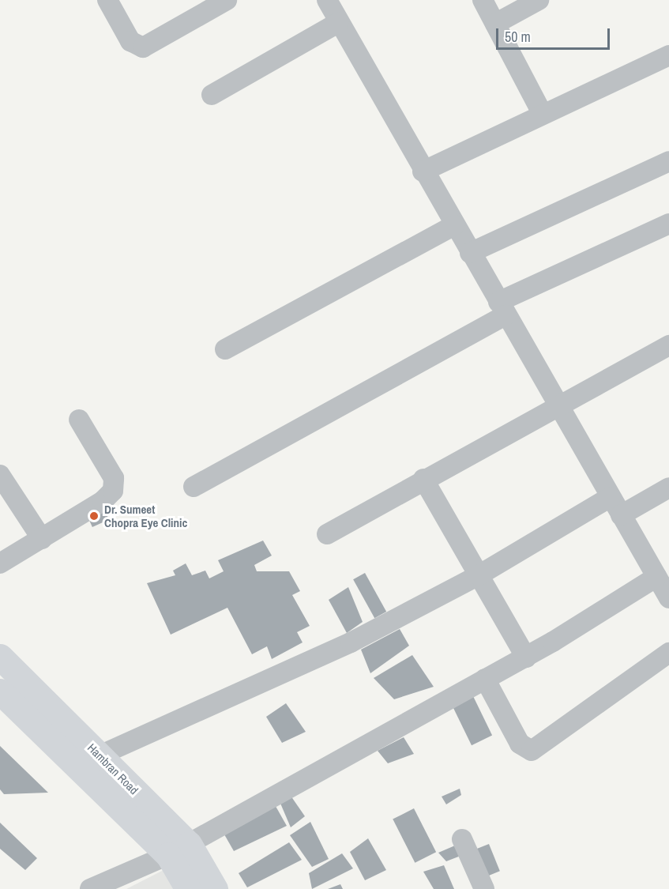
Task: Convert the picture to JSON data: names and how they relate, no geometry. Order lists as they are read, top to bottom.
{
  "streets": {
    "main road": ["Hambran Road"]
  },
  "places": ["Dr. Sumeet Chopra Eye Clinic"],
  "scale_bar": "50 m"
}
